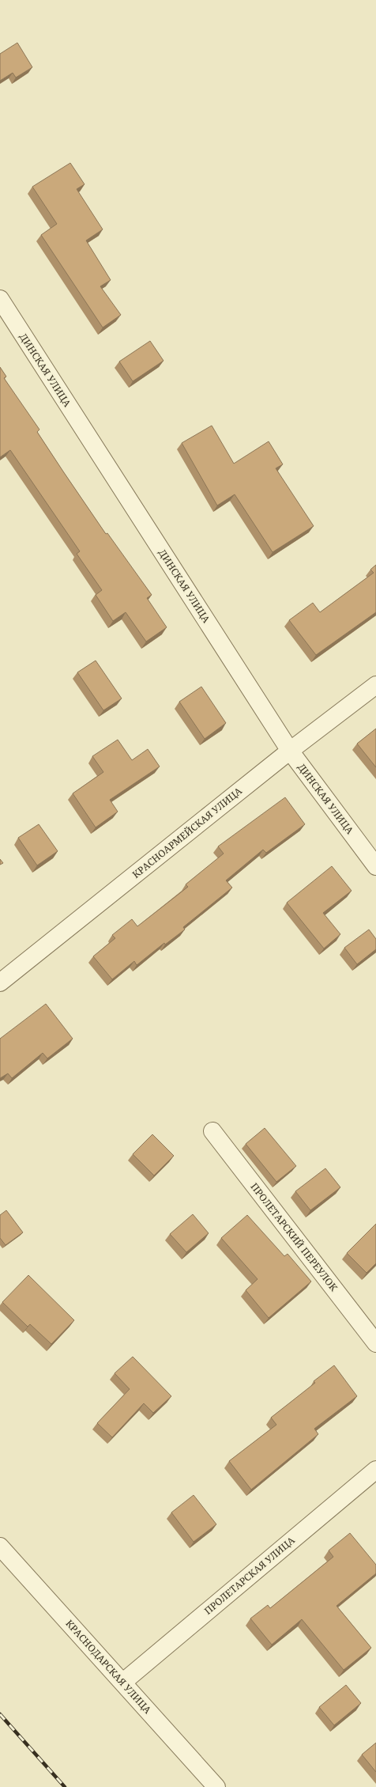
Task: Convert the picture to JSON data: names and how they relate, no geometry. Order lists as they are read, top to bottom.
{
  "streets": {
    "street": [
      "ДИНСКАЯ УЛИЦА",
      "КРАСНОАРМЕЙСКАЯ УЛИЦА",
      "ПРОЛЕТАРСКИЙ ПЕРЕУЛОК",
      "ПРОЛЕТАРСКАЯ УЛИЦА",
      "КРАСНОДАРСКАЯ УЛИЦА"
    ]
  },
  "crossings": [
    ["ДИНСКАЯ УЛИЦА", "КРАСНОАРМЕЙСКАЯ УЛИЦА"],
    ["ПРОЛЕТАРСКАЯ УЛИЦА", "КРАСНОДАРСКАЯ УЛИЦА"]
  ]
}
